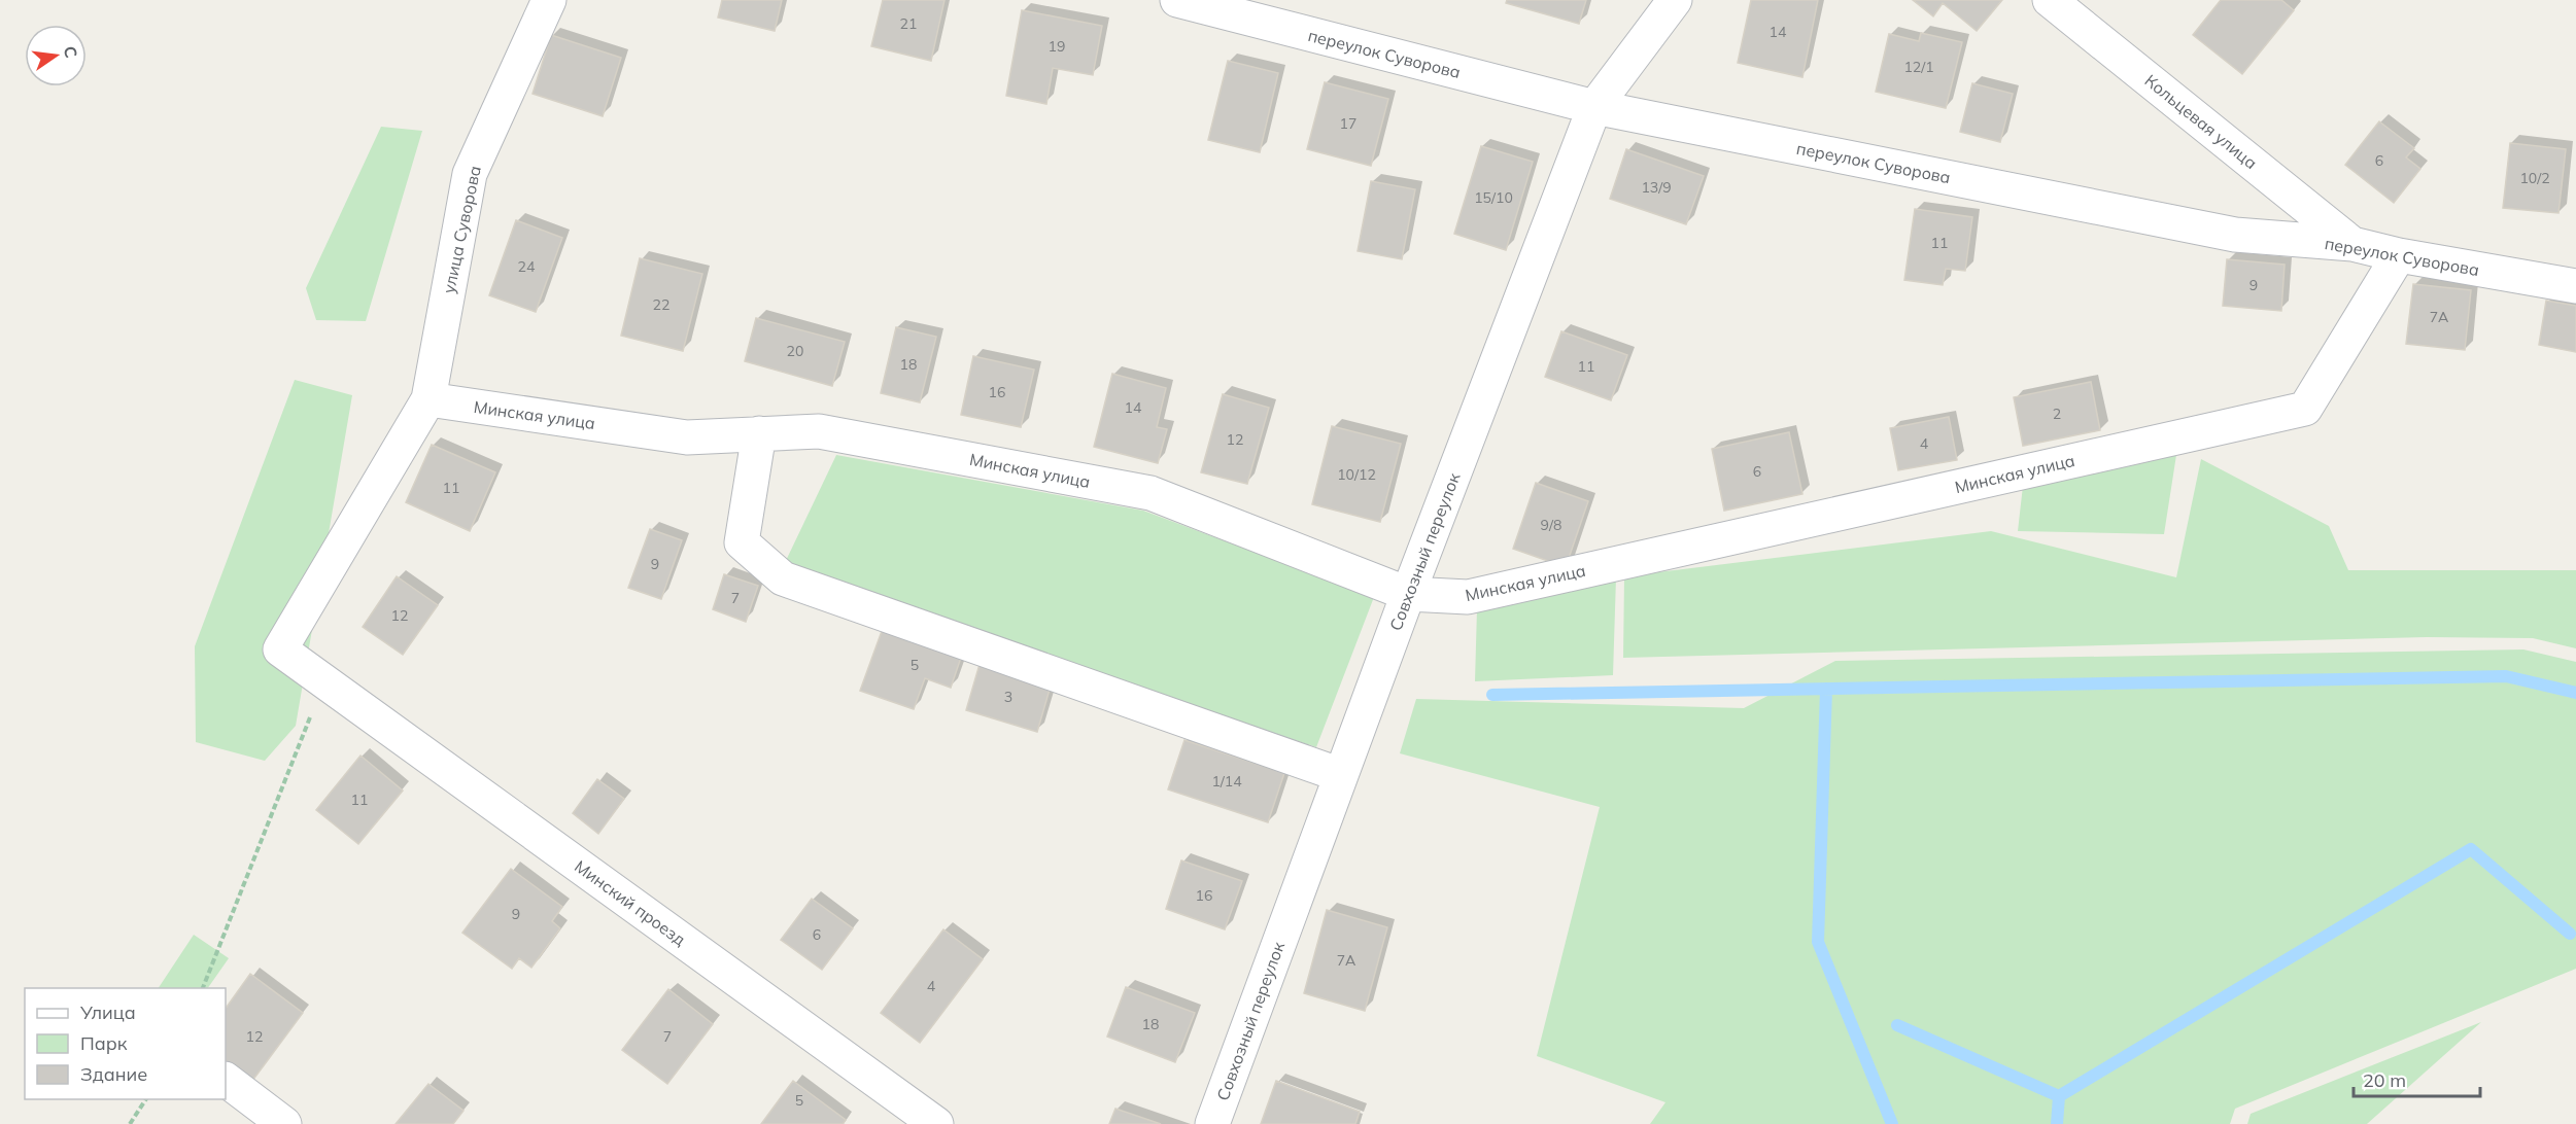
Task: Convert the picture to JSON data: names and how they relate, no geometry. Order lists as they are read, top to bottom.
{
  "streets": {
    "street": [
      "переулок Суворова",
      "Кольцевая улица",
      "улица Суворова",
      "Минская улица",
      "Совхозный переулок",
      "Минский проезд"
    ]
  },
  "crossings": [
    ["переулок Суворова", "Кольцевая улица"],
    ["переулок Суворова", "Минская улица"],
    ["переулок Суворова", "Совхозный переулок"],
    ["улица Суворова", "Минская улица"],
    ["улица Суворова", "Минский проезд"],
    ["Минская улица", "Совхозный переулок"],
    ["Минская улица", "Минский проезд"]
  ],
  "house_numbers": [
    "21",
    "14",
    "19",
    "12/1",
    "17",
    "6",
    "10/2",
    "13/9",
    "15/10",
    "11",
    "24",
    "9",
    "22",
    "7А",
    "20",
    "18",
    "11",
    "16",
    "14",
    "2",
    "12",
    "4",
    "6",
    "10/12",
    "11",
    "9/8",
    "9",
    "7",
    "12",
    "5",
    "3",
    "1/14",
    "11",
    "16",
    "9",
    "6",
    "7А",
    "4",
    "18",
    "12",
    "7",
    "5"
  ],
  "legend": ["Улица", "Парк", "Здание"],
  "scale_bar": "20 m",
  "north": "right"
}
